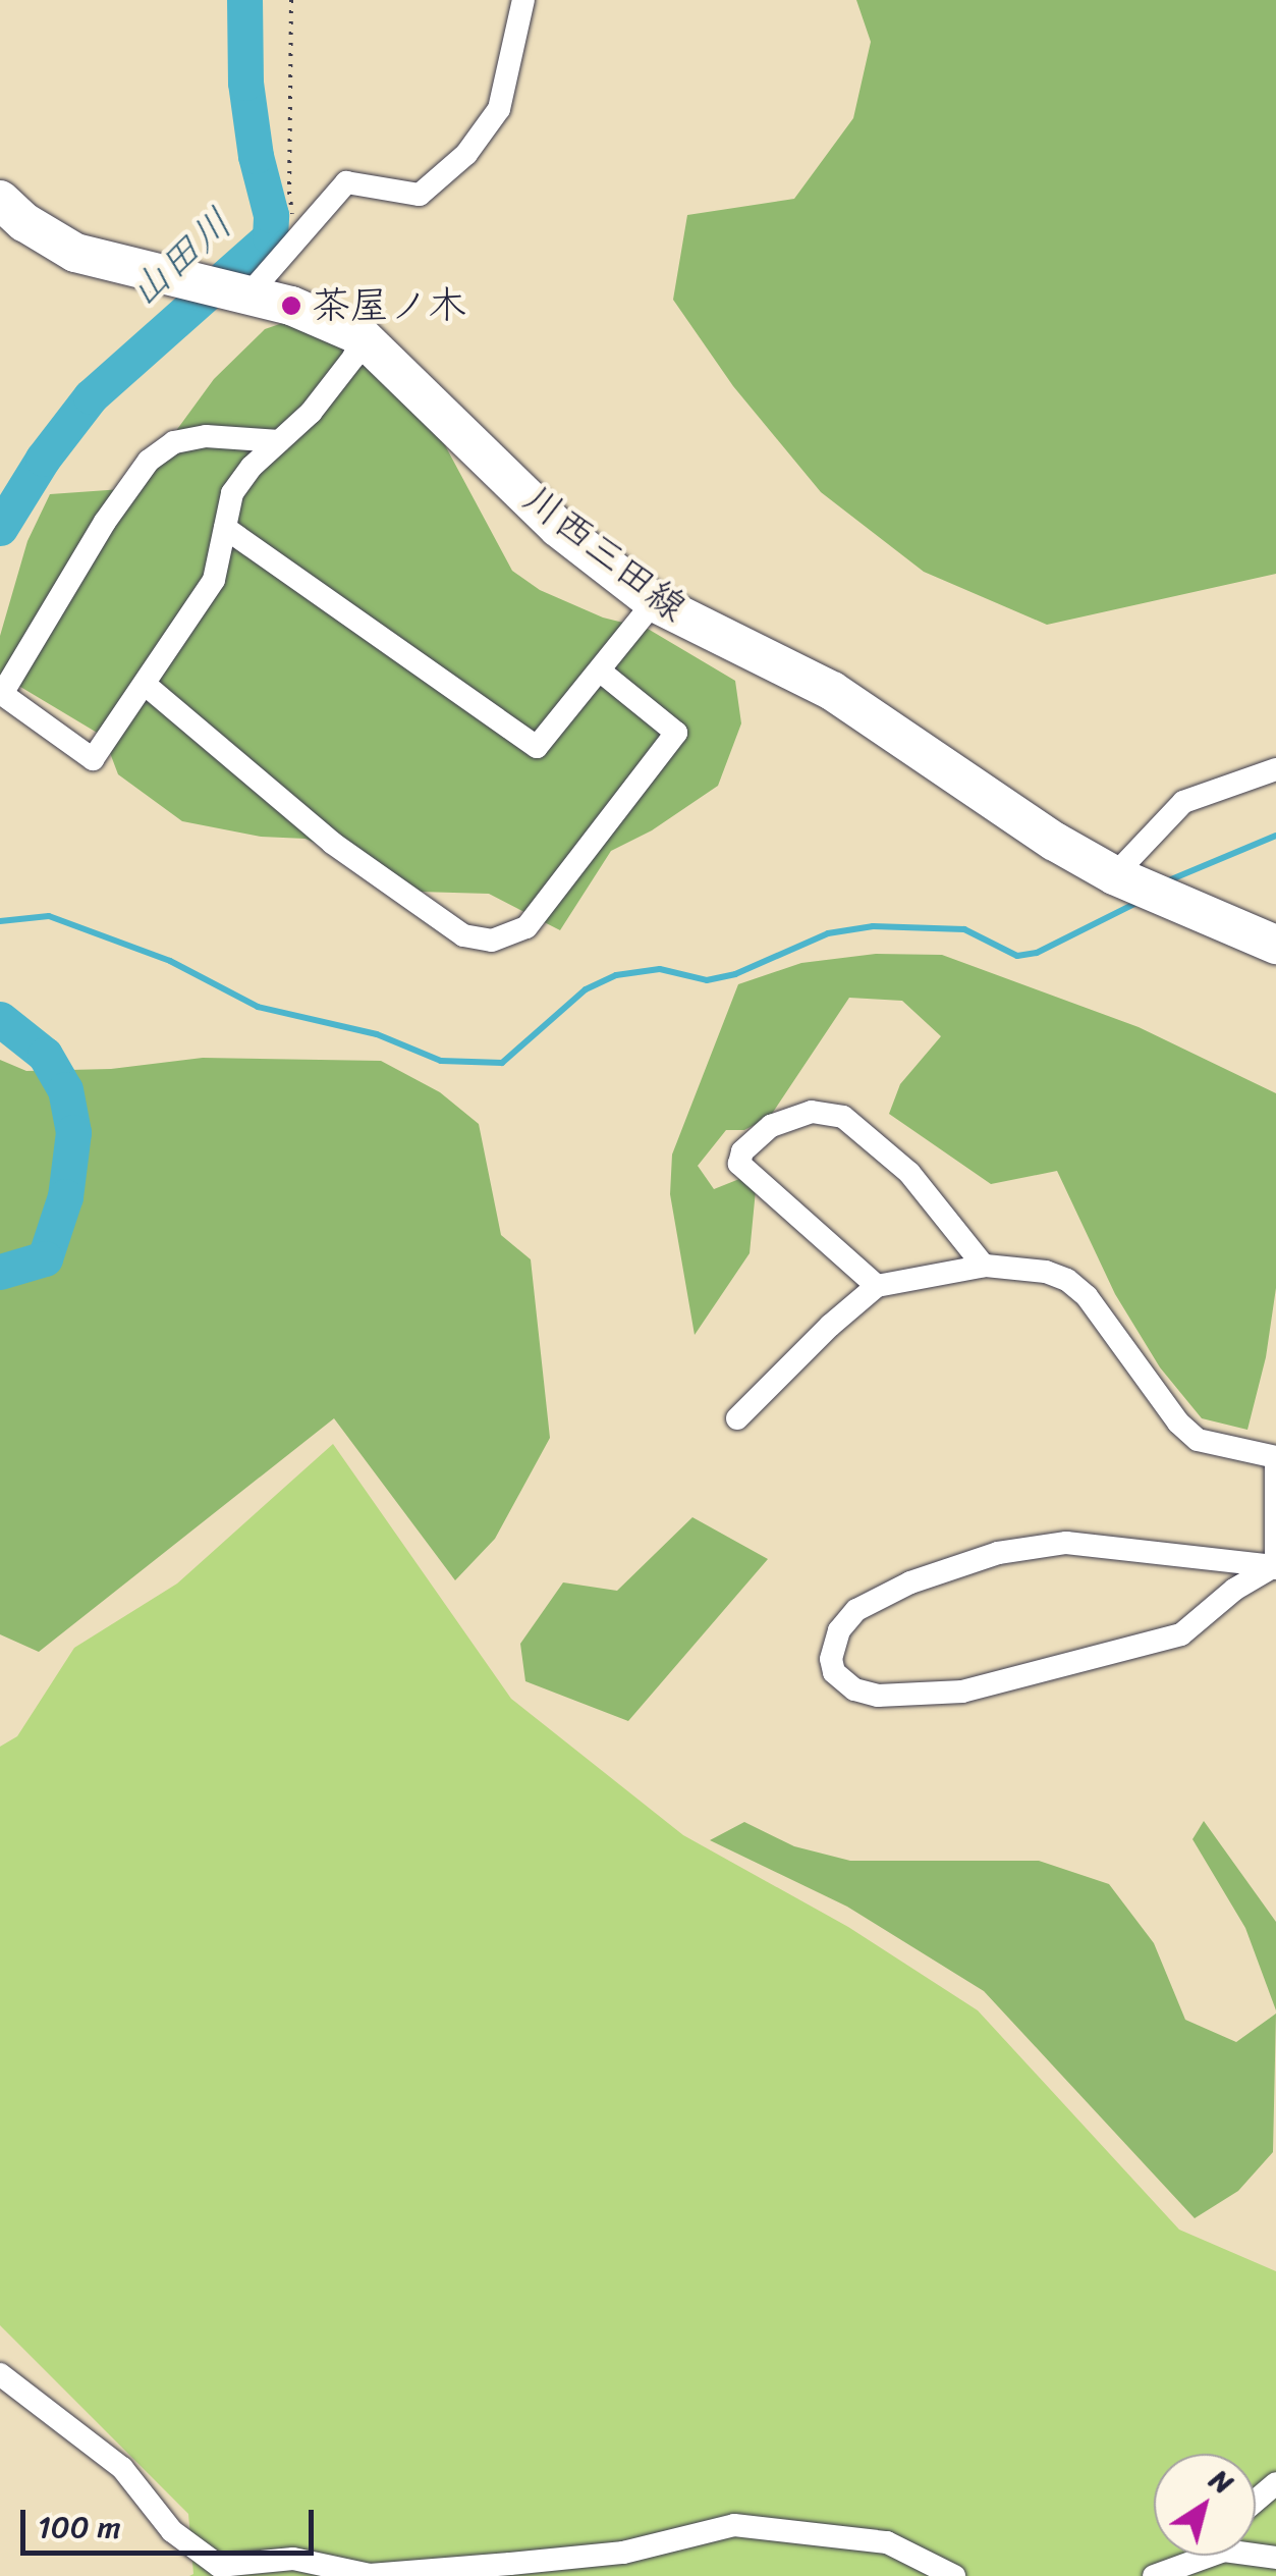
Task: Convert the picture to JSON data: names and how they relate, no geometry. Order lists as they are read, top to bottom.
{
  "streets": {
    "main road": ["川西三田線"]
  },
  "water": ["山田川"],
  "places": ["茶屋ノ木"],
  "scale_bar": "100 m",
  "north": "top right"
}
